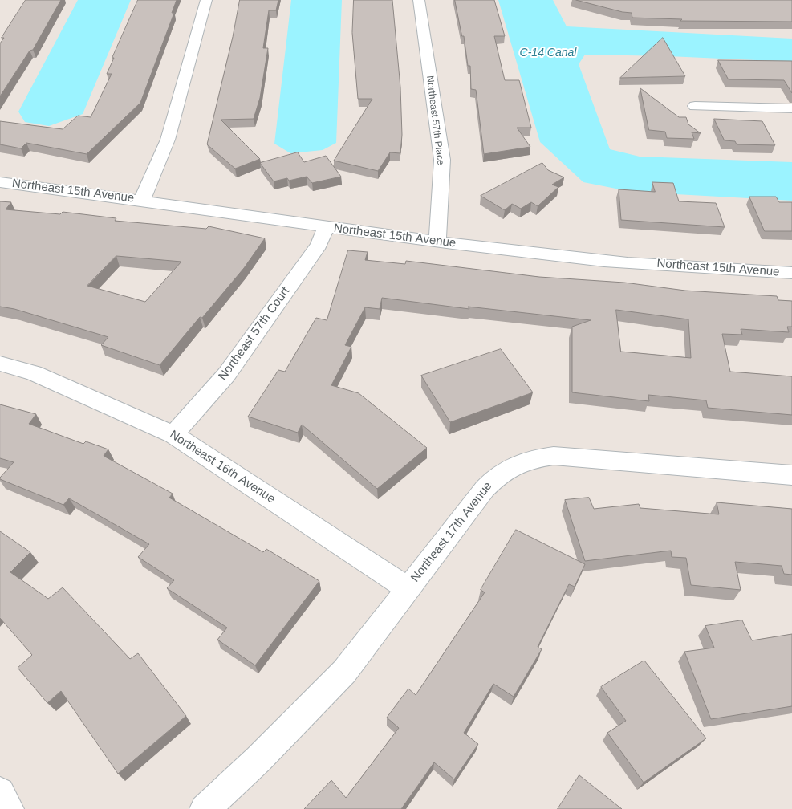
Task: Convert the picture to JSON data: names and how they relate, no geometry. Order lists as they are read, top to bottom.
{
  "streets": {
    "street": [
      "Northeast 57th Place",
      "Northeast 15th Avenue",
      "Northeast 57th Court",
      "Northeast 16th Avenue",
      "Northeast 17th Avenue"
    ]
  },
  "crossings": [
    ["Northeast 57th Place", "Northeast 15th Avenue"],
    ["Northeast 15th Avenue", "Northeast 57th Court"],
    ["Northeast 57th Court", "Northeast 16th Avenue"],
    ["Northeast 16th Avenue", "Northeast 17th Avenue"]
  ],
  "water": ["C-14 Canal"]
}
